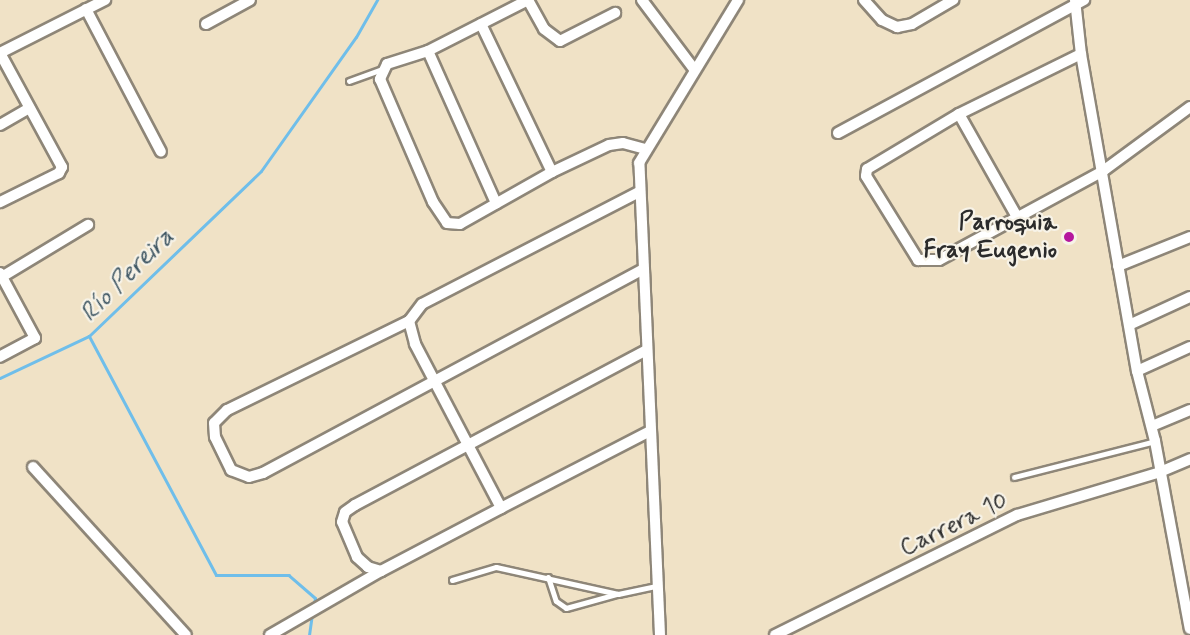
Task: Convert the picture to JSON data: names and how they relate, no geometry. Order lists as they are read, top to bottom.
{
  "streets": {
    "street": ["Carrera 10"]
  },
  "water": ["Río Pereira"],
  "places": ["Parroquia Fray Eugenio"]
}
